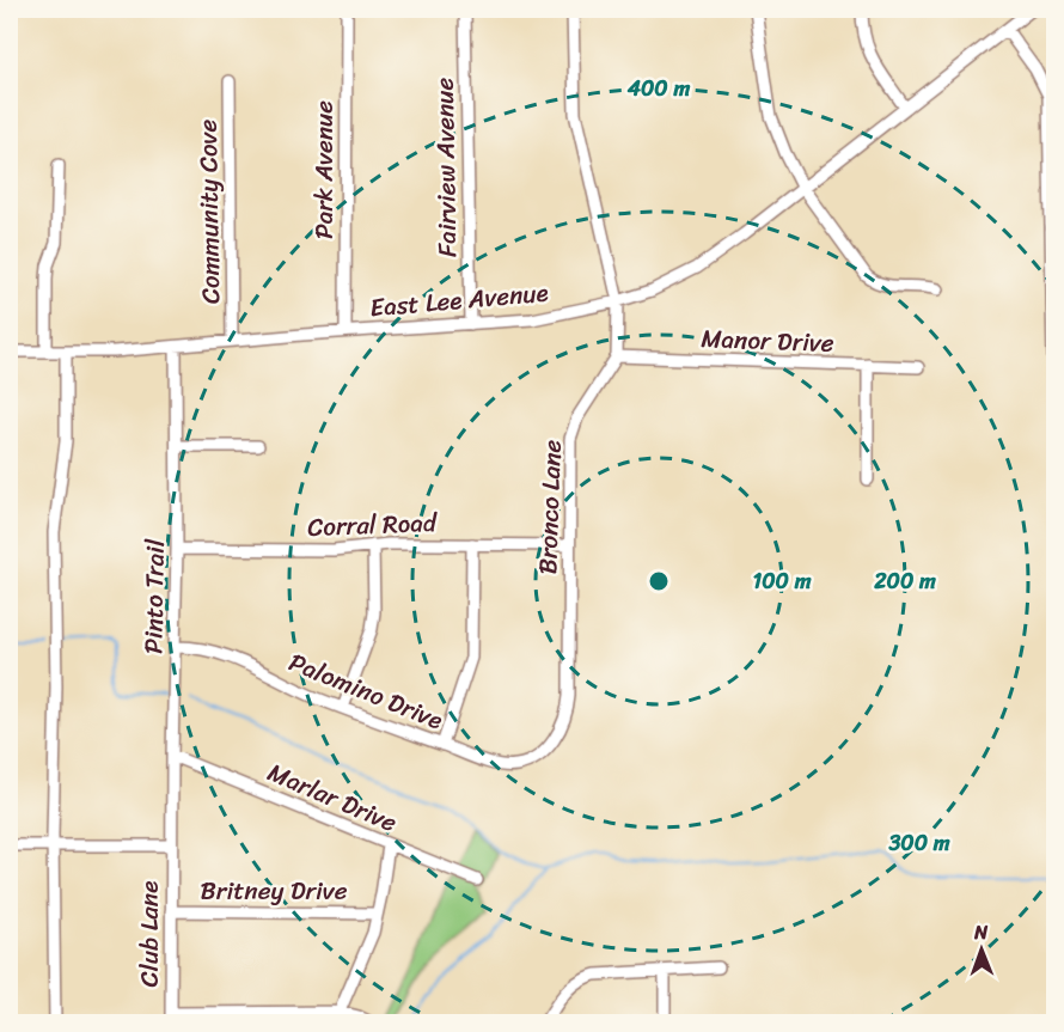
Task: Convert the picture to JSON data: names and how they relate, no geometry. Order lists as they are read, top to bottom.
{
  "streets": {
    "street": [
      "Fairview Avenue",
      "Park Avenue",
      "Community Cove",
      "East Lee Avenue",
      "Manor Drive",
      "Bronco Lane",
      "Corral Road",
      "Pinto Trail",
      "Palomino Drive",
      "Marlar Drive",
      "Britney Drive",
      "Club Lane"
    ]
  },
  "crossings": [
    ["Fairview Avenue", "East Lee Avenue"],
    ["Park Avenue", "East Lee Avenue"],
    ["Community Cove", "East Lee Avenue"],
    ["East Lee Avenue", "Pinto Trail"],
    ["Manor Drive", "Bronco Lane"],
    ["Bronco Lane", "Corral Road"],
    ["Bronco Lane", "Palomino Drive"],
    ["Corral Road", "Pinto Trail"],
    ["Pinto Trail", "Palomino Drive"],
    ["Pinto Trail", "Marlar Drive"],
    ["Pinto Trail", "Club Lane"],
    ["Britney Drive", "Club Lane"]
  ],
  "north": "top",
  "rings": [
    "400 m",
    "100 m",
    "200 m",
    "300 m"
  ]
}
